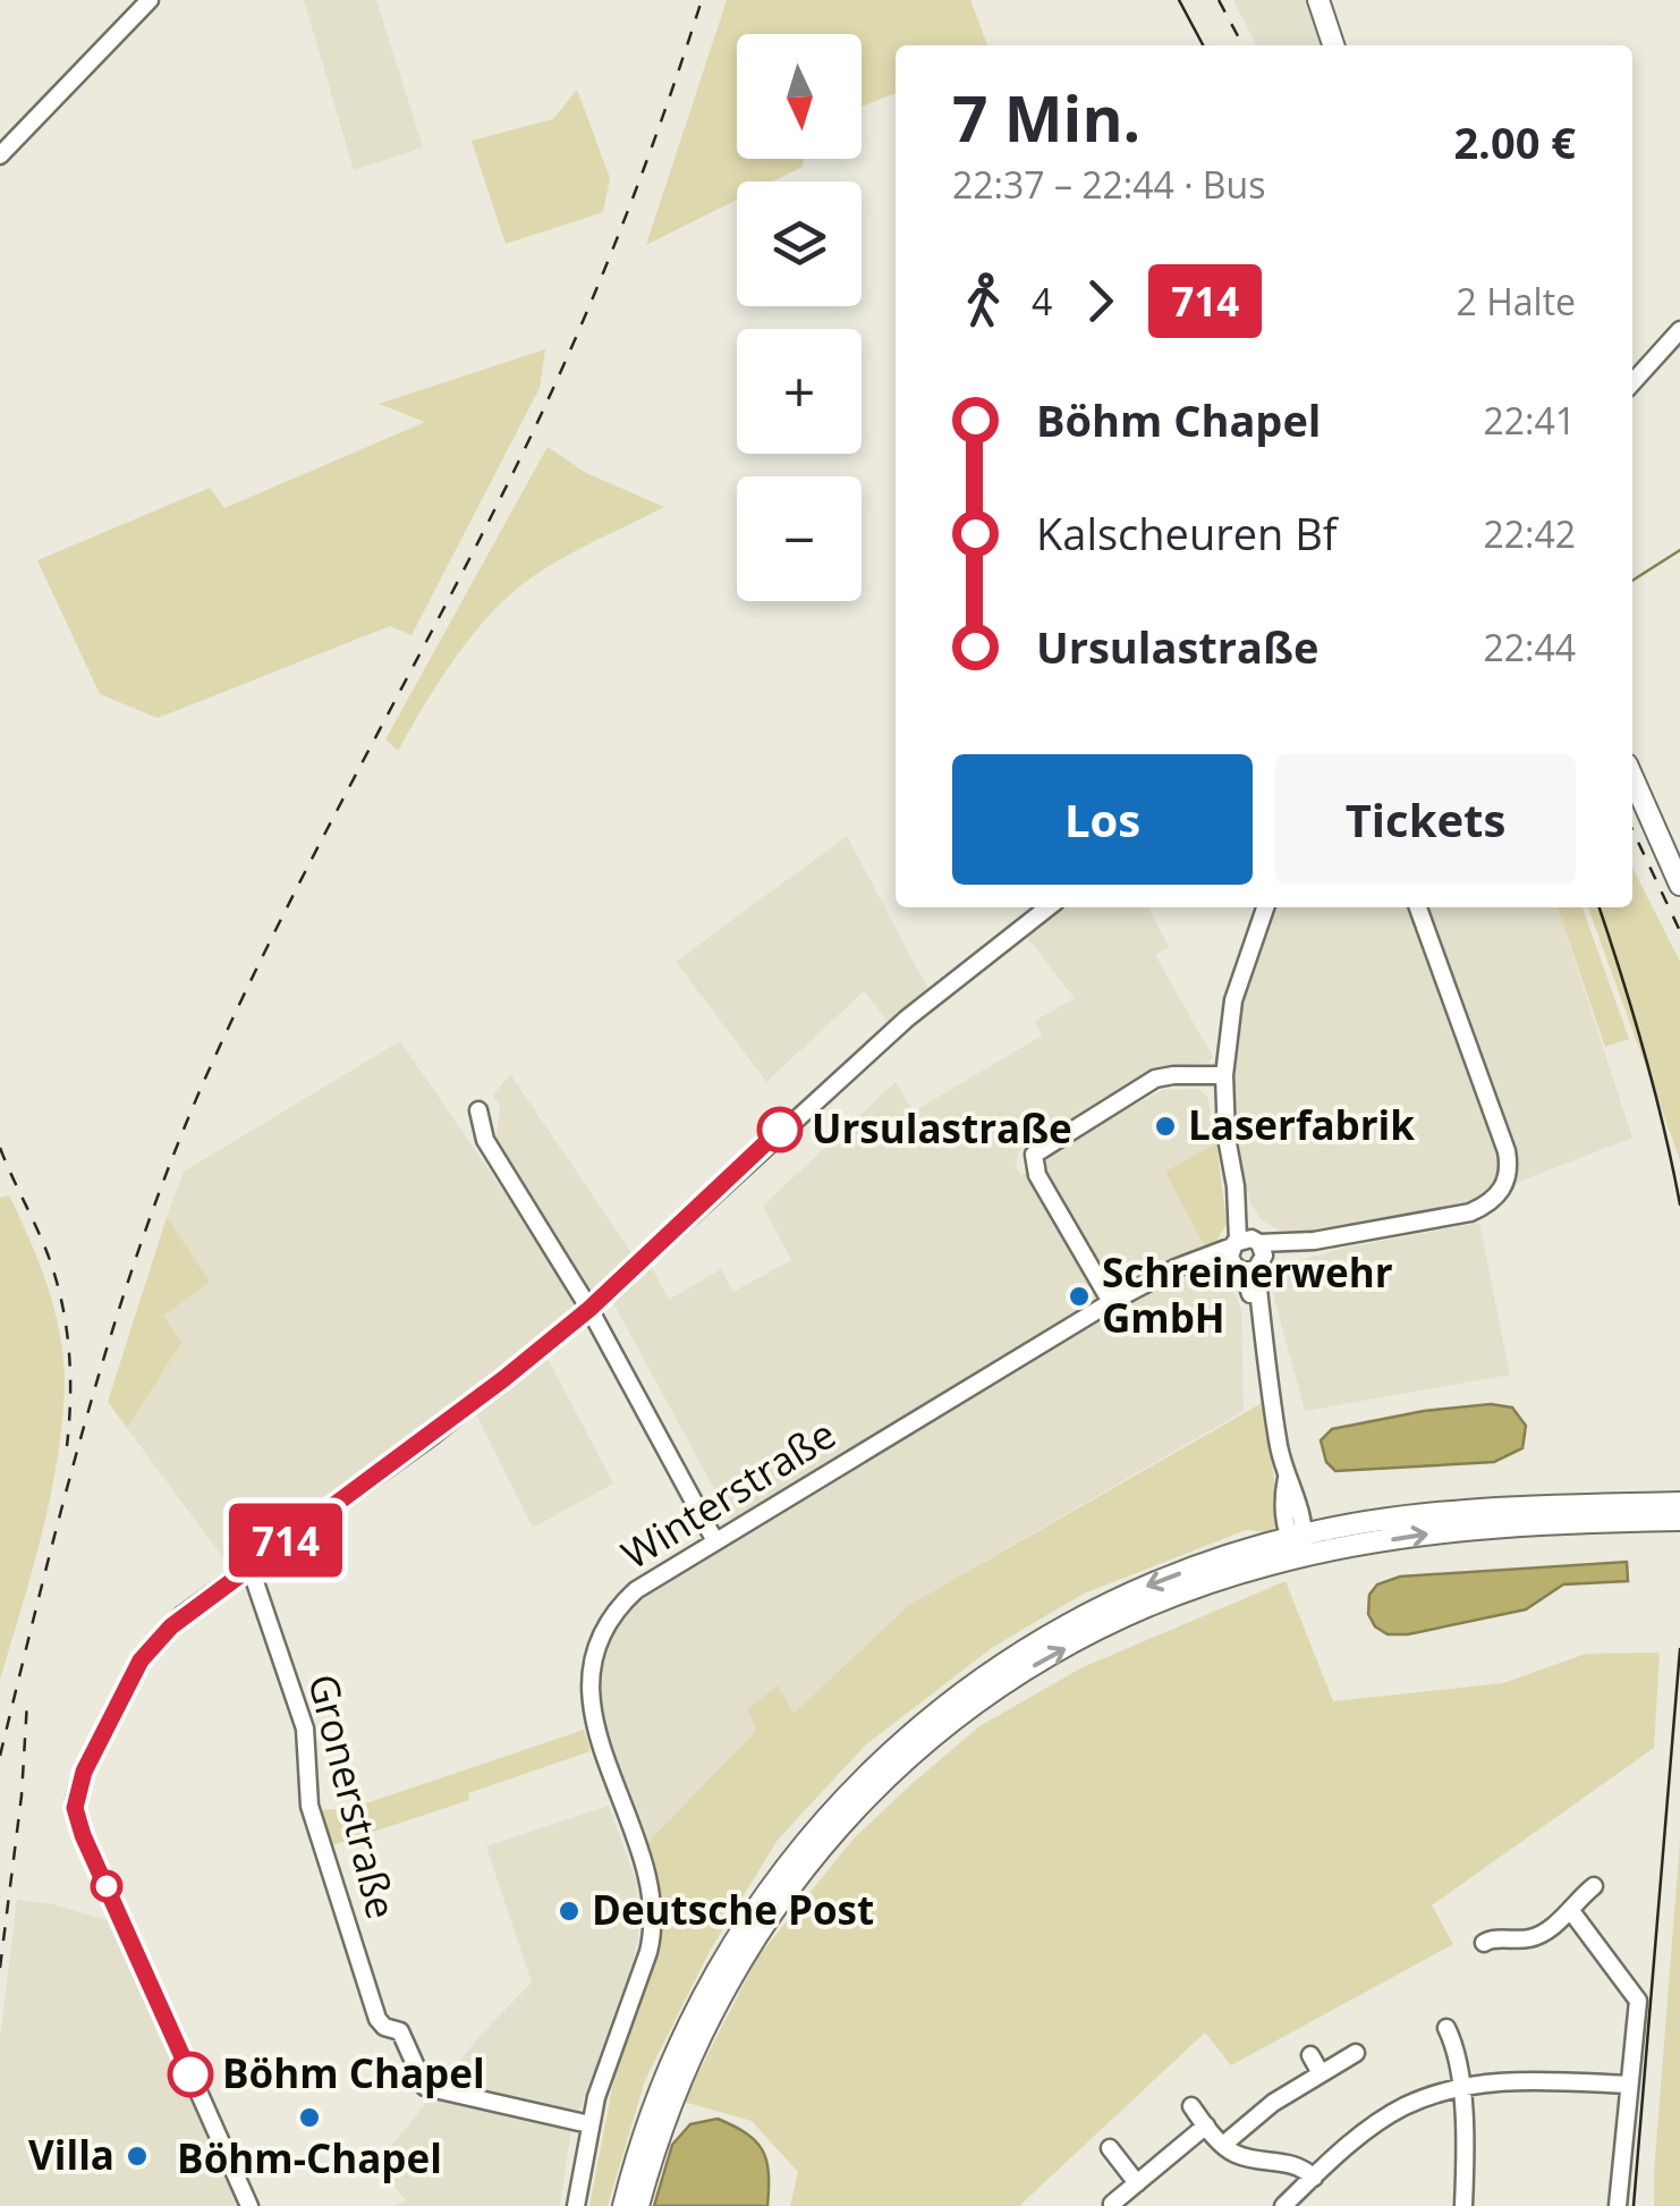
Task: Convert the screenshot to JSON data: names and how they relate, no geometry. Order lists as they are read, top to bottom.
{
  "streets": {
    "street": ["Winterstraße", "Gronerstraße"]
  },
  "crossings": [
    ["Winterstraße", "Gronerstraße"]
  ],
  "places": [
    "Laserfabrik",
    "Ursulastraße",
    "Schreinerwehr GmbH",
    "Deutsche Post",
    "Böhm Chapel",
    "Böhm-Chapel",
    "Villa"
  ],
  "lines": ["bus line 714"],
  "north": "bottom",
  "page": {
    "on_map": "714",
    "map_buttons": ["+", "−"],
    "heading": ["7 Min.", "22:37 – 22:44 · Bus", "2.00 €"],
    "legs": ["4", "714", "2 Halte"],
    "list": [
      {
        "name": "Böhm Chapel",
        "value": "22:41"
      },
      {
        "name": "Kalscheuren Bf",
        "value": "22:42"
      },
      {
        "name": "Ursulastraße",
        "value": "22:44"
      }
    ],
    "buttons": ["Los", "Tickets"]
  }
}
